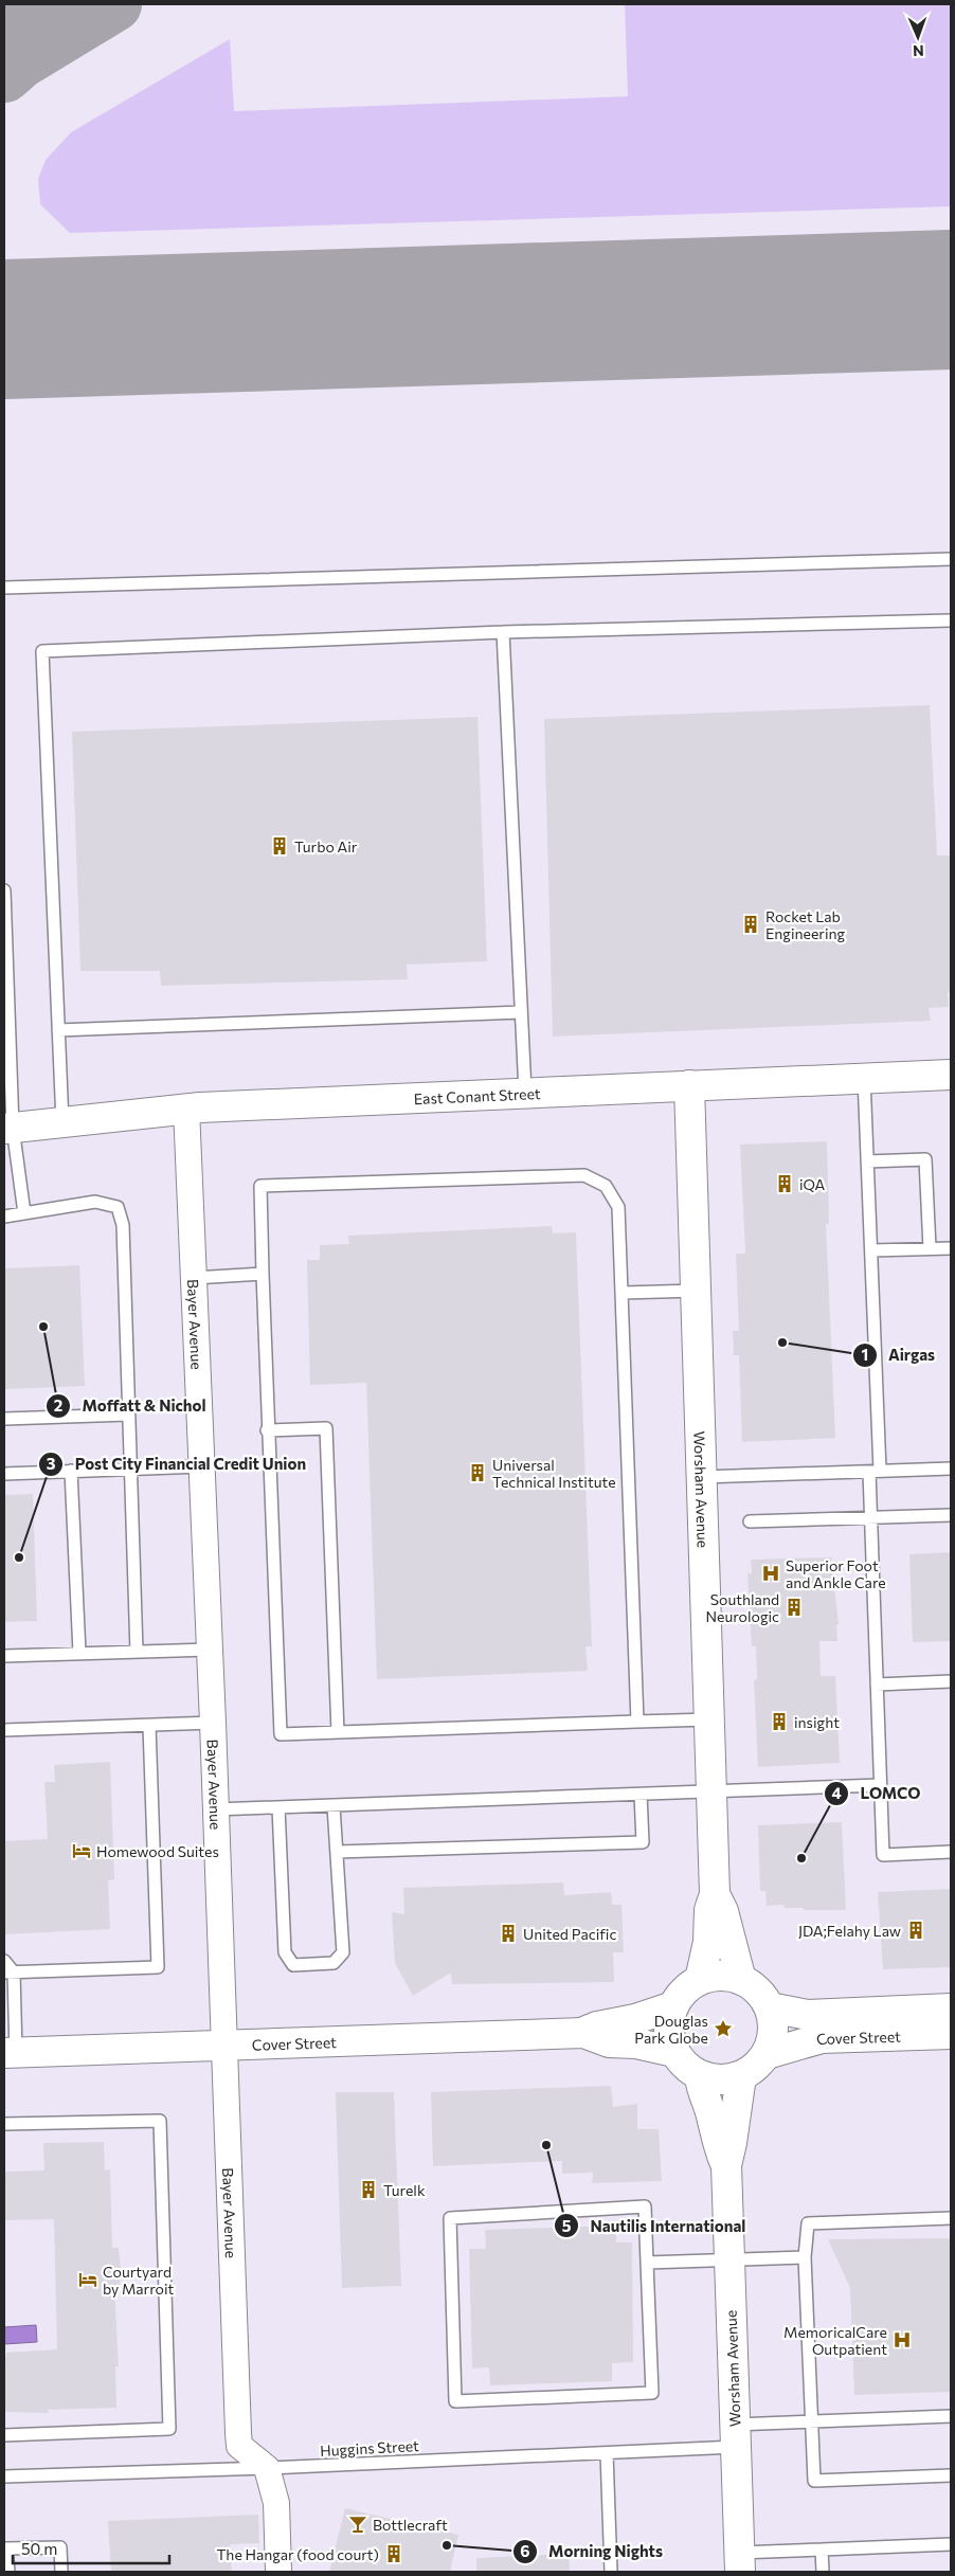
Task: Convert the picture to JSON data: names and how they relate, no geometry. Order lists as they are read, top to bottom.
{
  "streets": {
    "street": [
      "East Conant Street",
      "Bayer Avenue",
      "Worsham Avenue",
      "Cover Street"
    ],
    "lane": ["Huggins Street"]
  },
  "crossings": [
    ["East Conant Street", "Bayer Avenue"],
    ["East Conant Street", "Worsham Avenue"],
    ["Bayer Avenue", "Cover Street"],
    ["Bayer Avenue", "Huggins Street"],
    ["Worsham Avenue", "Cover Street"],
    ["Worsham Avenue", "Huggins Street"]
  ],
  "places": {
    "building": [
      "Turbo Air",
      "Rocket Lab Engineering",
      "iQA",
      "Universal Technical Institute",
      "Southland Neurologic",
      "insight",
      "JDA;Felahy Law",
      "United Pacific",
      "Turelk",
      "The Hangar (food court)"
    ],
    "other": [
      "Moffatt & Nichol",
      "Airgas",
      "Post City Financial Credit Union",
      "LOMCO",
      "Nautilis International",
      "Morning Nights"
    ],
    "hospital": ["Superior Foot and Ankle Care", "MemoricalCare Outpatient"],
    "hotel": ["Homewood Suites", "Courtyard by Marroit"],
    "place": ["Douglas Park Globe"],
    "bar": ["Bottlecraft"]
  },
  "scale_bar": "50 m",
  "north": "bottom"
}
